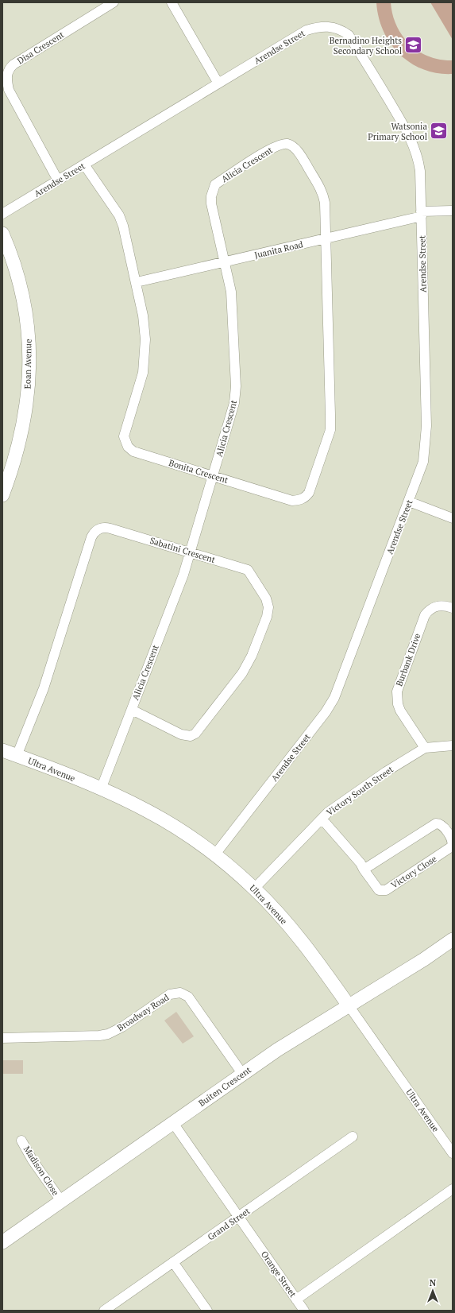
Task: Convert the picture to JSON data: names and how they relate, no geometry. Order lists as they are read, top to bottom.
{
  "streets": {
    "street": [
      "Arendse Street",
      "Disa Crescent",
      "Alicia Crescent",
      "Juanita Road",
      "Eoan Avenue",
      "Bonita Crescent",
      "Sabatini Crescent",
      "Burbank Drive",
      "Ultra Avenue",
      "Victory South Street",
      "Victory Close",
      "Broadway Road",
      "Buiten Crescent",
      "Madison Close",
      "Grand Street",
      "Orange Street"
    ]
  },
  "crossings": [
    ["Arendse Street", "Disa Crescent"],
    ["Arendse Street", "Juanita Road"],
    ["Arendse Street", "Bonita Crescent"],
    ["Arendse Street", "Ultra Avenue"],
    ["Alicia Crescent", "Juanita Road"],
    ["Alicia Crescent", "Bonita Crescent"],
    ["Alicia Crescent", "Sabatini Crescent"],
    ["Alicia Crescent", "Ultra Avenue"],
    ["Juanita Road", "Bonita Crescent"],
    ["Sabatini Crescent", "Ultra Avenue"],
    ["Burbank Drive", "Victory South Street"],
    ["Ultra Avenue", "Victory South Street"],
    ["Ultra Avenue", "Buiten Crescent"],
    ["Victory South Street", "Victory Close"],
    ["Broadway Road", "Buiten Crescent"],
    ["Buiten Crescent", "Madison Close"],
    ["Buiten Crescent", "Orange Street"],
    ["Grand Street", "Orange Street"]
  ],
  "places": {
    "school or university": ["Bernadino Heights Secondary School", "Watsonia Primary School"]
  },
  "north": "top"
}
